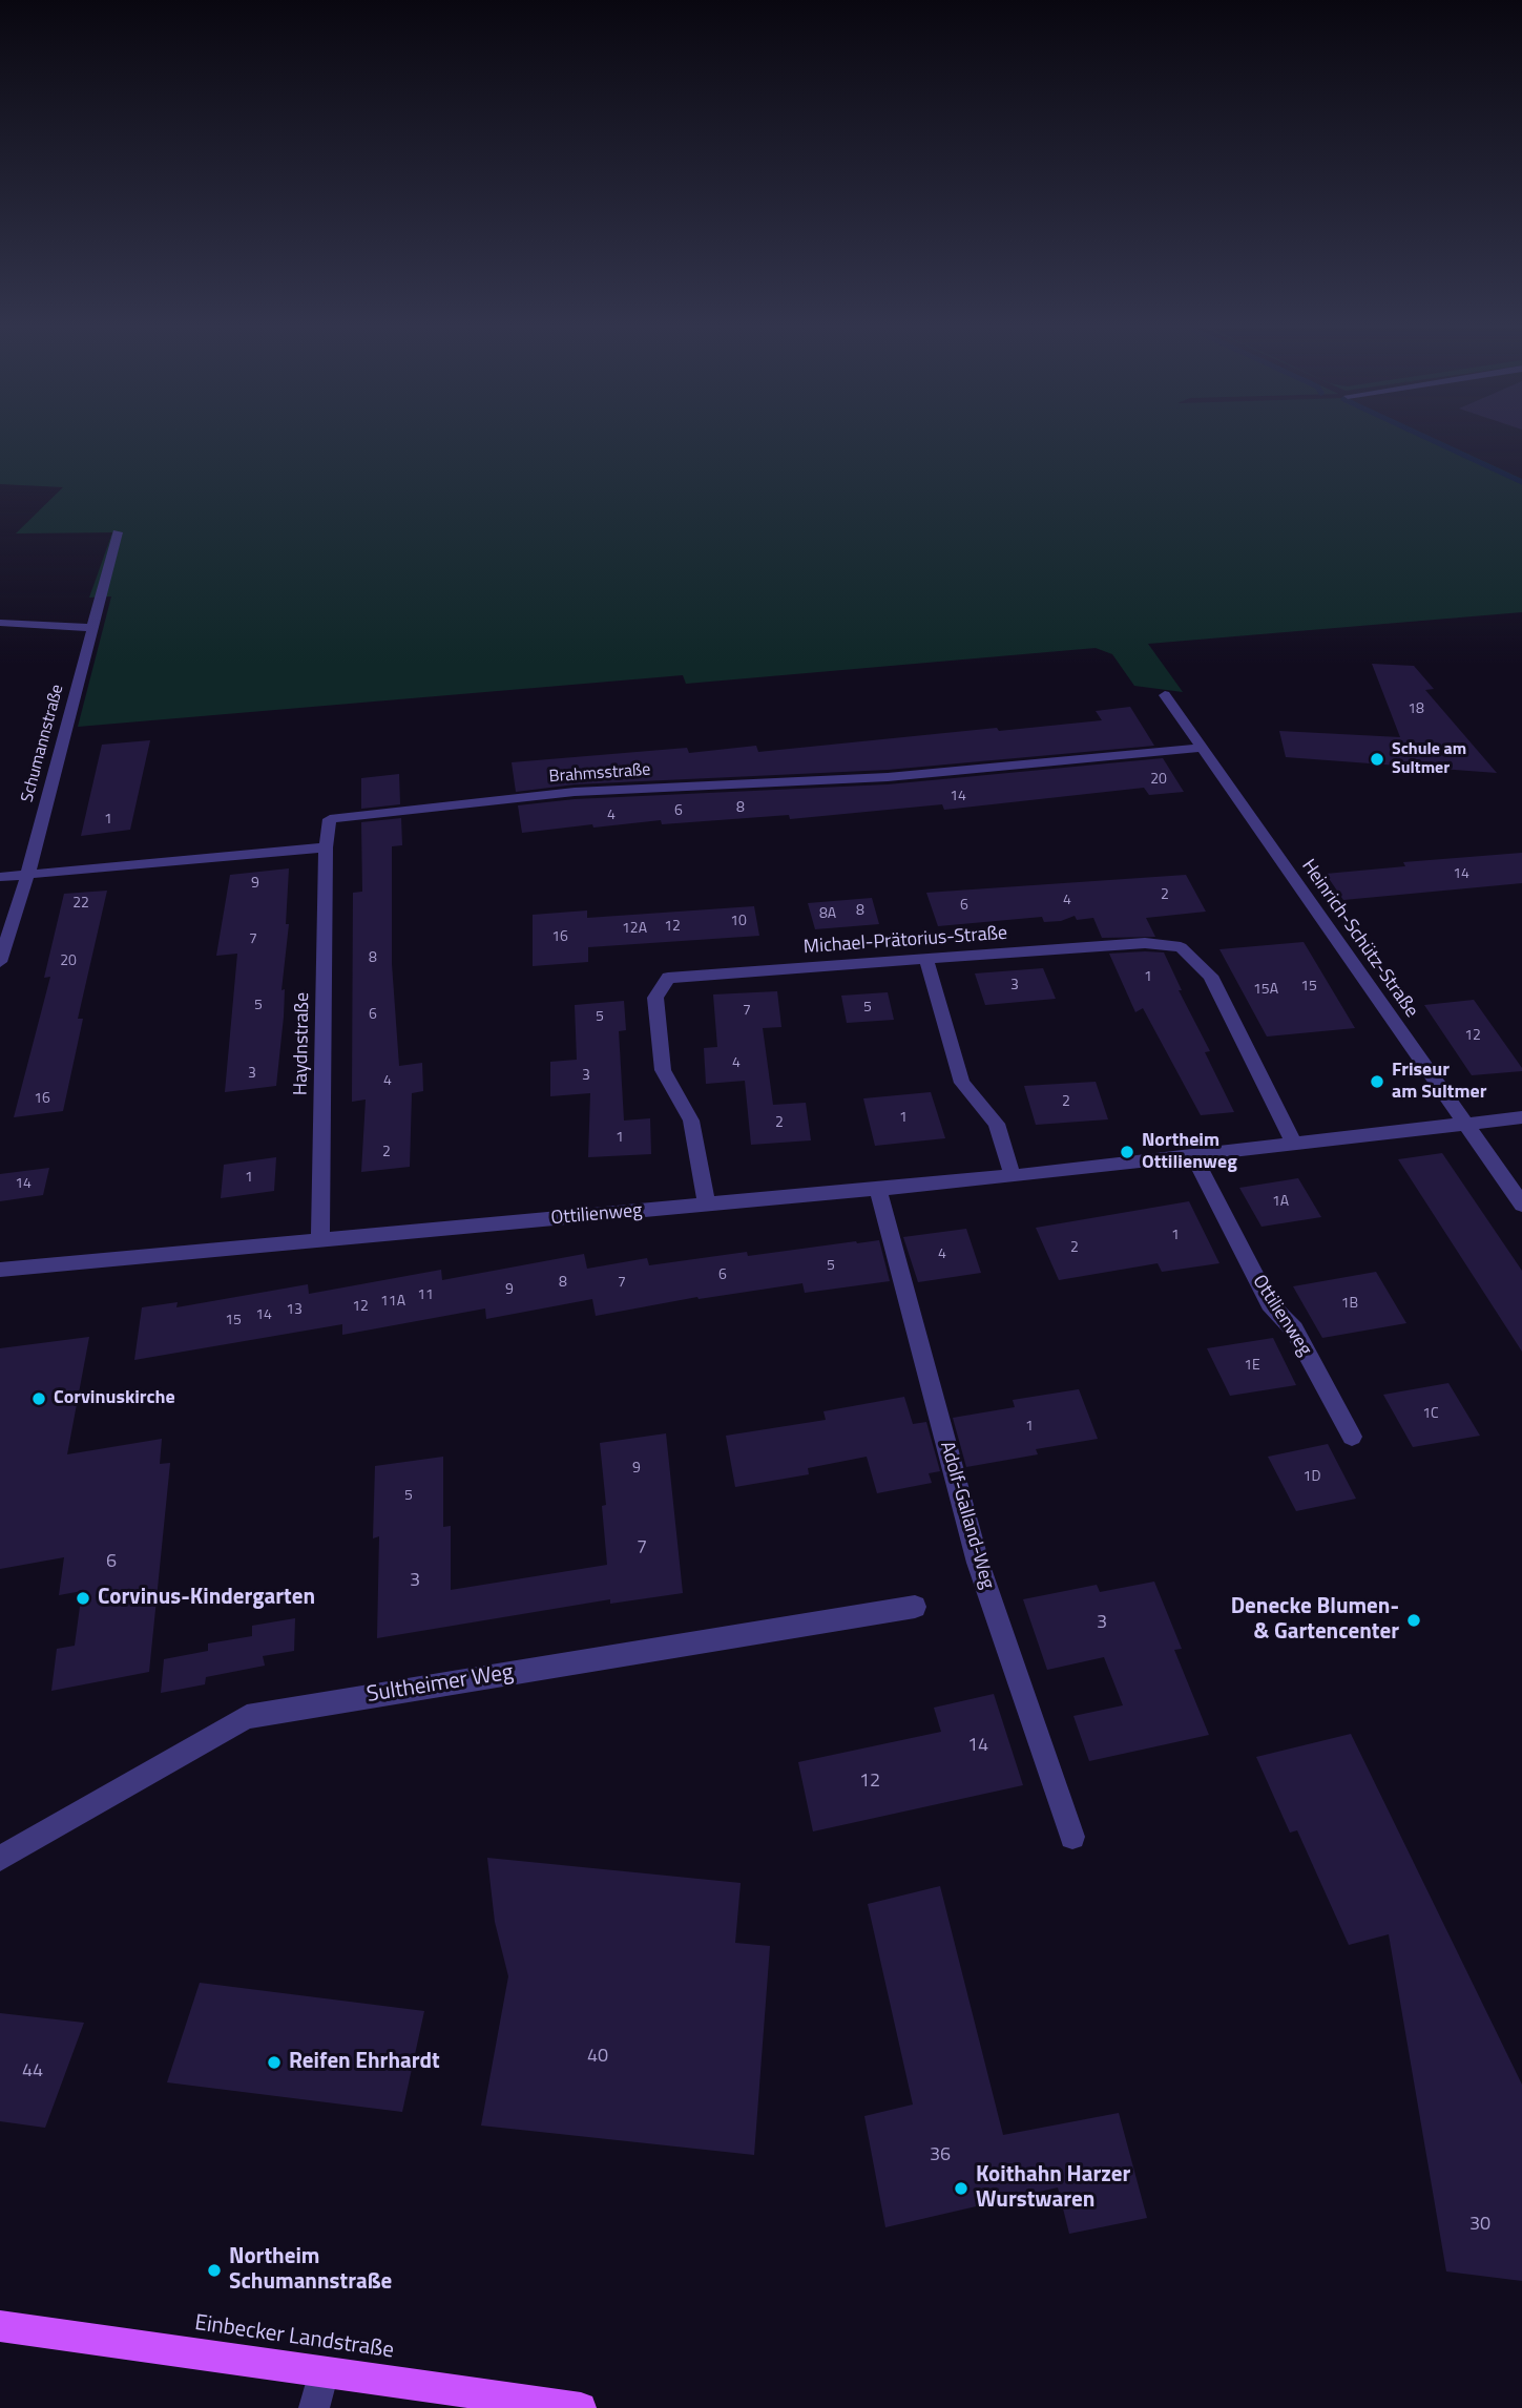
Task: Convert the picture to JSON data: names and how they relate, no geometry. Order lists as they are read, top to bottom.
{
  "streets": {
    "main road": ["Einbecker Landstraße"],
    "street": [
      "Schumannstraße",
      "Brahmsstraße",
      "Heinrich-Schütz-Straße",
      "Michael-Prätorius-Straße",
      "Haydnstraße",
      "Ottilienweg",
      "Adolf-Galland-Weg",
      "Sultheimer Weg"
    ]
  },
  "crossings": [
    ["Brahmsstraße", "Heinrich-Schütz-Straße"],
    ["Brahmsstraße", "Haydnstraße"],
    ["Heinrich-Schütz-Straße", "Ottilienweg"],
    ["Michael-Prätorius-Straße", "Ottilienweg"],
    ["Haydnstraße", "Ottilienweg"],
    ["Ottilienweg", "Adolf-Galland-Weg"]
  ],
  "places": [
    "Schule am Sultmer",
    "Friseur am Sultmer",
    "Northeim Ottilienweg",
    "Corvinuskirche",
    "Corvinus-Kindergarten",
    "Denecke Blumen- & Gartencenter",
    "Reifen Ehrhardt",
    "Koithahn Harzer Wurstwaren",
    "Northeim Schumannstraße"
  ],
  "house_numbers": [
    "18",
    "20",
    "14",
    "8",
    "6",
    "4",
    "1",
    "14",
    "9",
    "2",
    "4",
    "22",
    "6",
    "8",
    "8A",
    "10",
    "12",
    "12A",
    "16",
    "7",
    "8",
    "20",
    "1",
    "3",
    "15",
    "15A",
    "5",
    "5",
    "7",
    "6",
    "5",
    "12",
    "4",
    "3",
    "3",
    "4",
    "16",
    "2",
    "1",
    "2",
    "1",
    "2",
    "1",
    "14",
    "1A",
    "1",
    "2",
    "4",
    "5",
    "6",
    "8",
    "7",
    "9",
    "11",
    "11A",
    "1B",
    "12",
    "13",
    "14",
    "15",
    "1E",
    "1C",
    "1",
    "9",
    "1D",
    "5",
    "7",
    "6",
    "3",
    "3",
    "14",
    "12",
    "40",
    "44",
    "36",
    "30"
  ]
}
